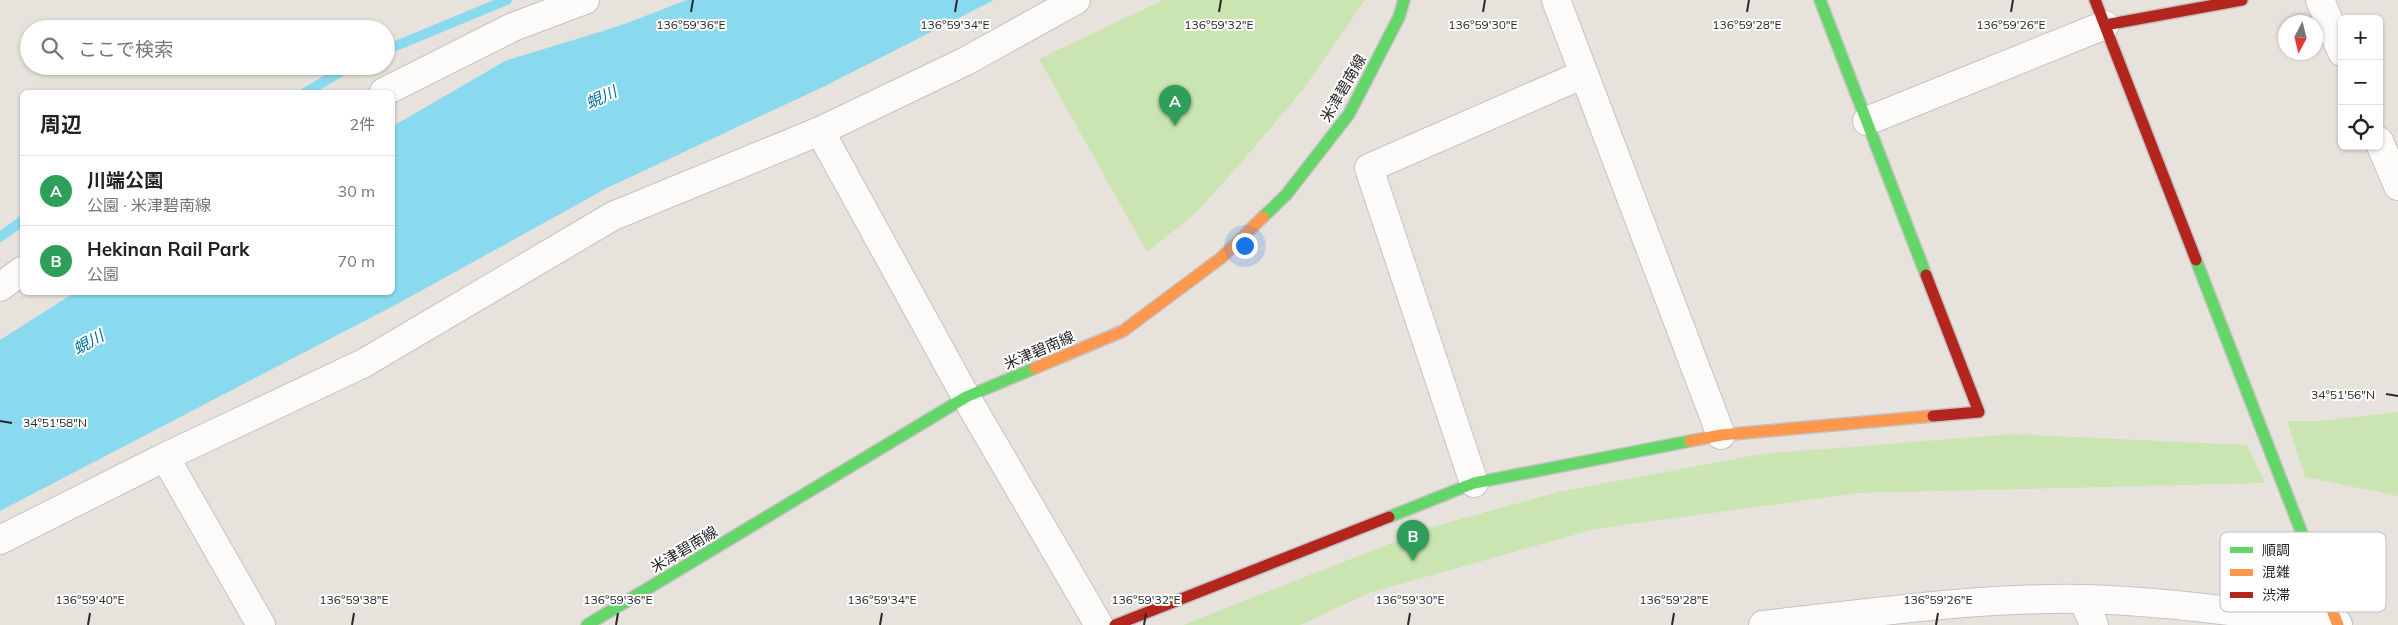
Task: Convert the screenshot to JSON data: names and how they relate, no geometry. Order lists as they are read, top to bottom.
{
  "streets": {
    "street": ["米津碧南線"]
  },
  "water": ["蜆川"],
  "legend": ["順調", "混雑", "渋滞"],
  "north": "bottom",
  "page": {
    "map_buttons": ["+", "−"],
    "search": "ここで検索",
    "pins": ["A", "B"],
    "heading": ["周辺", "2件"],
    "list": [
      {
        "mark": "A",
        "name": "川端公園",
        "note": "公園 · 米津碧南線",
        "value": "30 m"
      },
      {
        "mark": "B",
        "name": "Hekinan Rail Park",
        "note": "公園",
        "value": "70 m"
      }
    ]
  },
  "coordinates": [
    "136°59'36\"E",
    "136°59'34\"E",
    "136°59'32\"E",
    "136°59'30\"E",
    "136°59'28\"E",
    "136°59'26\"E",
    "34°51'56\"N",
    "34°51'58\"N",
    "136°59'40\"E",
    "136°59'38\"E"
  ]
}
